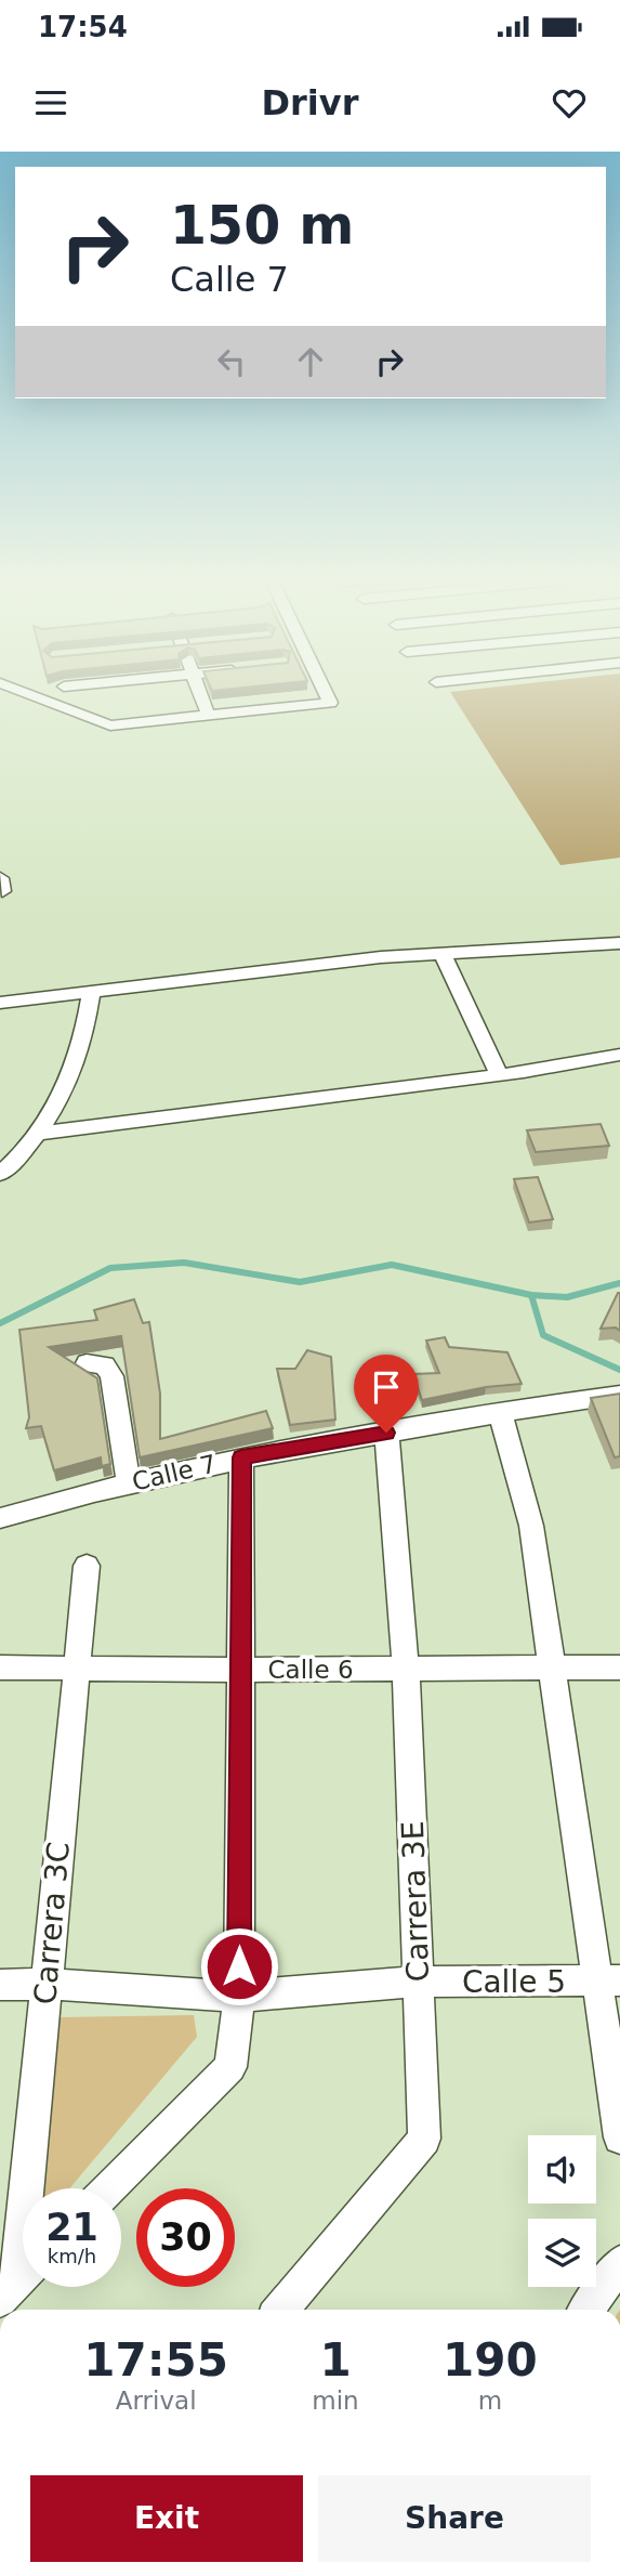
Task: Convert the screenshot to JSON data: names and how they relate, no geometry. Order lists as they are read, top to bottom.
{
  "streets": {
    "street": [
      "Calle 7",
      "Calle 6",
      "Carrera 3E",
      "Carrera 3C",
      "Calle 5"
    ]
  },
  "crossings": [
    ["Calle 7", "Carrera 3E"],
    ["Calle 6", "Carrera 3E"],
    ["Calle 6", "Carrera 3C"],
    ["Carrera 3E", "Calle 5"],
    ["Carrera 3C", "Calle 5"]
  ],
  "page": {
    "status": "17:54",
    "header": "Drivr",
    "turn": ["150 m", "Calle 7"],
    "speed": "21 km/h",
    "limit": "30",
    "eta": [
      "17:55",
      "Arrival",
      "1",
      "min",
      "190",
      "m"
    ],
    "buttons": ["Exit", "Share"]
  }
}
